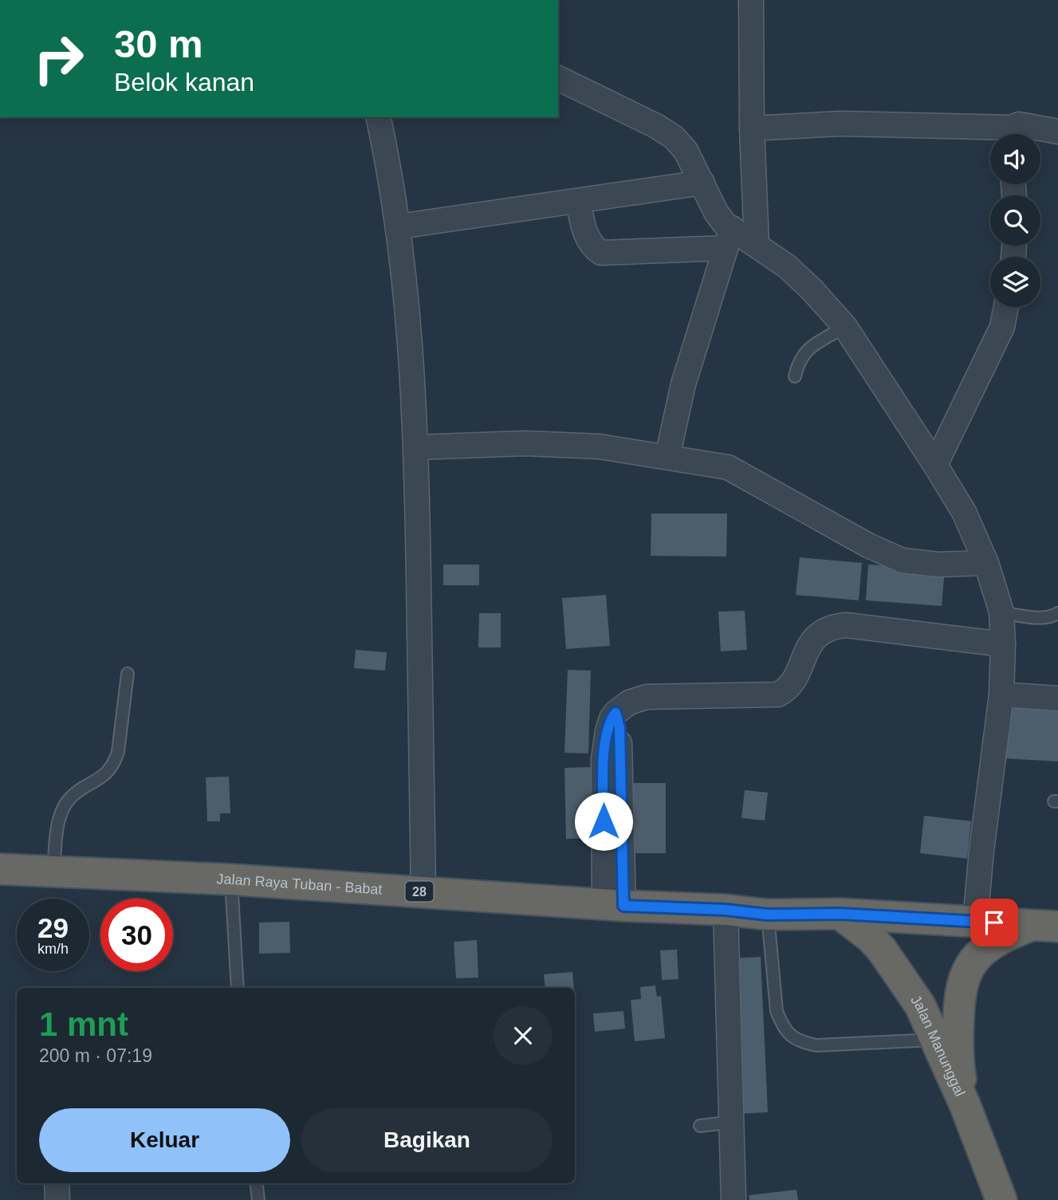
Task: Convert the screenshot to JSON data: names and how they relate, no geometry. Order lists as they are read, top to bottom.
{
  "streets": {
    "highway": ["Jalan Raya Tuban - Babat", "28", "Jalan Manunggal"]
  },
  "crossings": [
    ["Jalan Raya Tuban - Babat", "28"],
    ["Jalan Raya Tuban - Babat", "Jalan Manunggal"]
  ],
  "page": {
    "turn": ["30 m", "Belok kanan"],
    "speed": "29 km/h",
    "limit": "30",
    "heading": ["1 mnt", "200 m · 07:19"],
    "buttons": ["Keluar", "Bagikan"]
  }
}
